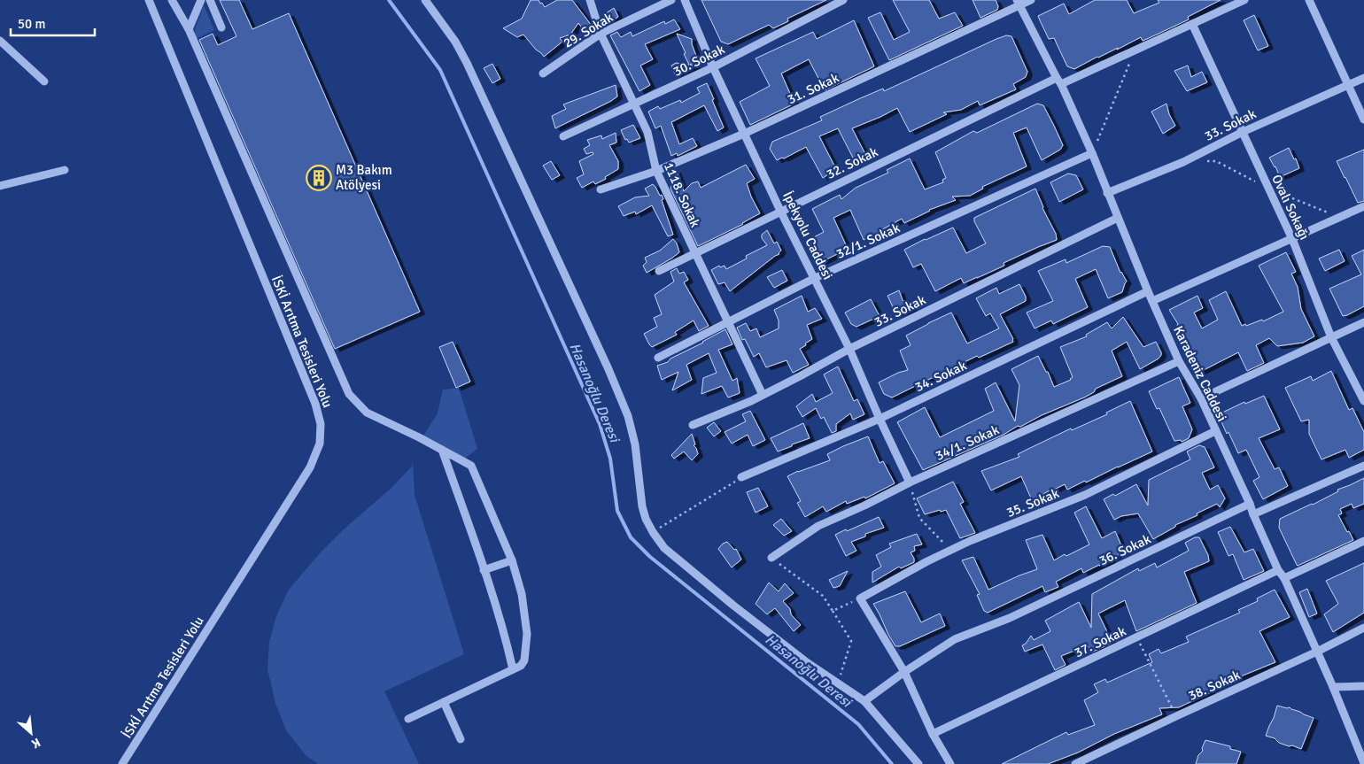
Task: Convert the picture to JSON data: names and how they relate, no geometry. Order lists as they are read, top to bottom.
{
  "streets": {
    "street": [
      "29. Sokak",
      "30. Sokak",
      "31. Sokak",
      "33. Sokak",
      "32. Sokak",
      "1118. Sokak",
      "Ovalı Sokağı",
      "İpekyolu Caddesi",
      "32/1. Sokak",
      "İSKİ Arıtma Tesisleri Yolu",
      "Karadeniz Caddesi",
      "34. Sokak",
      "34/1. Sokak",
      "35. Sokak",
      "36. Sokak",
      "37. Sokak",
      "38. Sokak"
    ]
  },
  "crossings": [
    ["29. Sokak", "1118. Sokak"],
    ["30. Sokak", "1118. Sokak"],
    ["30. Sokak", "İpekyolu Caddesi"],
    ["31. Sokak", "1118. Sokak"],
    ["31. Sokak", "İpekyolu Caddesi"],
    ["31. Sokak", "Karadeniz Caddesi"],
    ["33. Sokak", "1118. Sokak"],
    ["33. Sokak", "Ovalı Sokağı"],
    ["33. Sokak", "İpekyolu Caddesi"],
    ["33. Sokak", "Karadeniz Caddesi"],
    ["32. Sokak", "1118. Sokak"],
    ["32. Sokak", "Ovalı Sokağı"],
    ["32. Sokak", "İpekyolu Caddesi"],
    ["32. Sokak", "Karadeniz Caddesi"],
    ["1118. Sokak", "32/1. Sokak"],
    ["İpekyolu Caddesi", "32/1. Sokak"],
    ["İpekyolu Caddesi", "34. Sokak"],
    ["İpekyolu Caddesi", "34/1. Sokak"],
    ["32/1. Sokak", "Karadeniz Caddesi"],
    ["Karadeniz Caddesi", "34. Sokak"],
    ["Karadeniz Caddesi", "34/1. Sokak"],
    ["Karadeniz Caddesi", "35. Sokak"],
    ["Karadeniz Caddesi", "36. Sokak"],
    ["Karadeniz Caddesi", "37. Sokak"],
    ["Karadeniz Caddesi", "38. Sokak"]
  ],
  "water": ["Hasanoğlu Deresi"],
  "places": {
    "building": ["M3 Bakım Atölyesi"]
  },
  "scale_bar": "50 m",
  "north": "bottom right"
}
